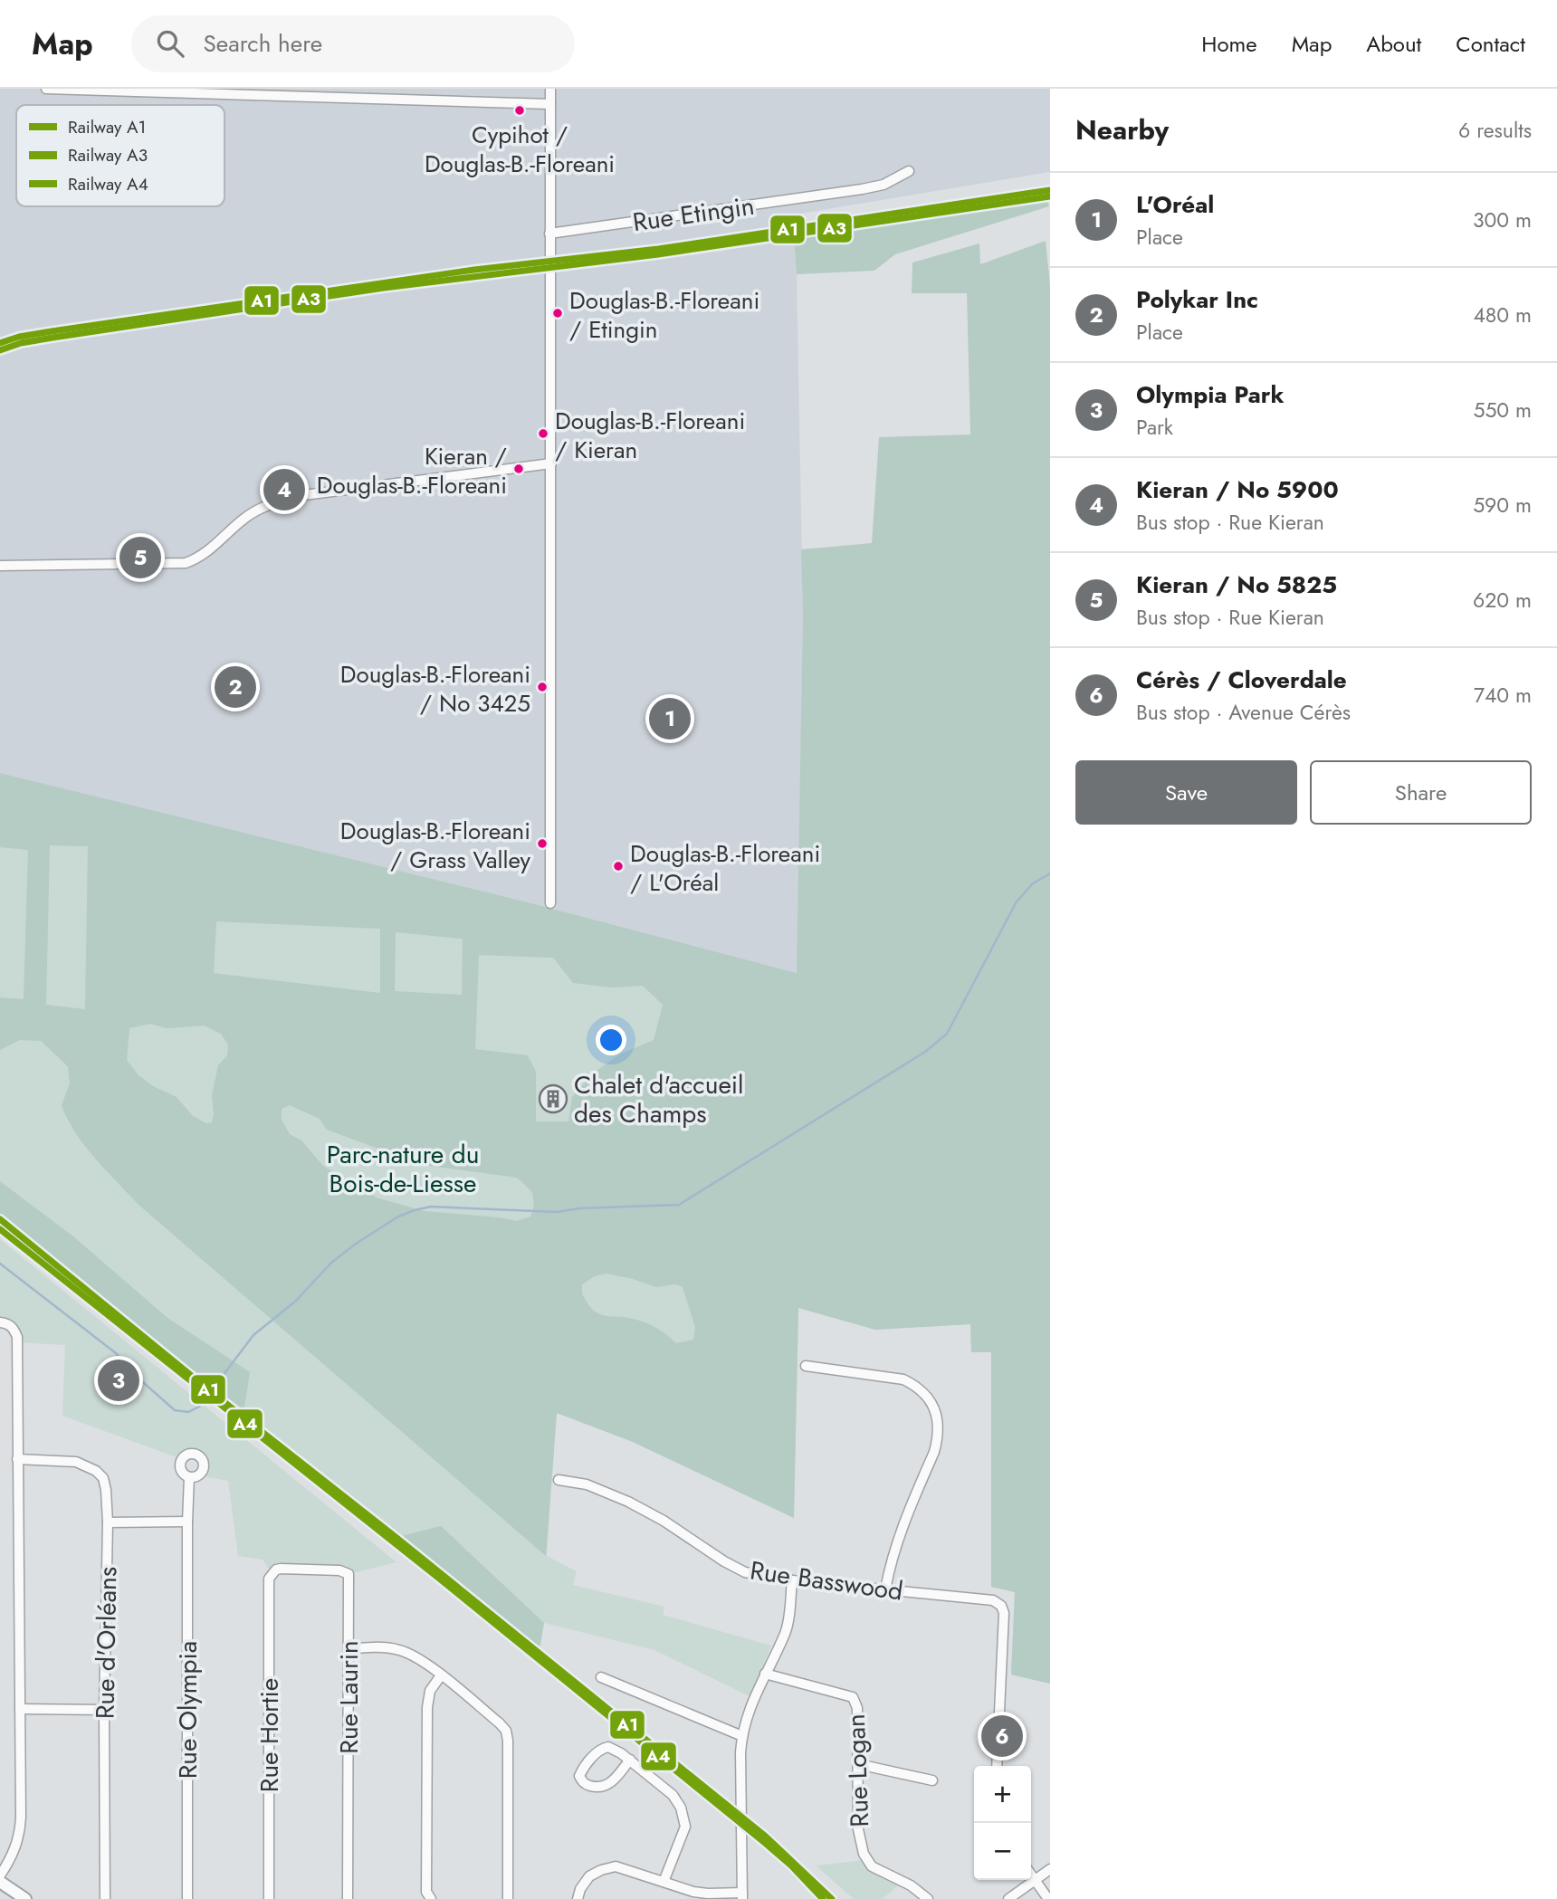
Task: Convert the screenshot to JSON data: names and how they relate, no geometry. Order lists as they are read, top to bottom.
{
  "streets": {
    "street": [
      "Rue Etingin",
      "Rue Basswood",
      "Rue d'Orléans",
      "Rue Laurin",
      "Rue Olympia",
      "Rue Hortie",
      "Rue Logan"
    ]
  },
  "crossings": [
    ["Rue Laurin", "Rue Hortie"]
  ],
  "parks": ["Parc-nature du Bois-de-Liesse"],
  "places": {
    "other": [
      "Cypihot / Douglas-B.-Floreani",
      "Douglas-B.-Floreani / Etingin",
      "Douglas-B.-Floreani / Kieran",
      "Kieran / Douglas-B.-Floreani",
      "Douglas-B.-Floreani / No 3425",
      "Douglas-B.-Floreani / Grass Valley",
      "Douglas-B.-Floreani / L'Oréal"
    ],
    "building": ["Chalet d'accueil des Champs"]
  },
  "lines": ["rail line A1", "rail line A3", "rail line A4"],
  "legend": ["Railway A1", "Railway A3", "Railway A4"],
  "page": {
    "header": "Map",
    "search": "Search here",
    "nav": [
      "Home",
      "Map",
      "About",
      "Contact"
    ],
    "heading": ["Nearby", "6 results"],
    "list": [
      {
        "mark": "1",
        "name": "L'Oréal",
        "note": "Place",
        "value": "300 m"
      },
      {
        "mark": "2",
        "name": "Polykar Inc",
        "note": "Place",
        "value": "480 m"
      },
      {
        "mark": "3",
        "name": "Olympia Park",
        "note": "Park",
        "value": "550 m"
      },
      {
        "mark": "4",
        "name": "Kieran / No 5900",
        "note": "Bus stop · Rue Kieran",
        "value": "590 m"
      },
      {
        "mark": "5",
        "name": "Kieran / No 5825",
        "note": "Bus stop · Rue Kieran",
        "value": "620 m"
      },
      {
        "mark": "6",
        "name": "Cérès / Cloverdale",
        "note": "Bus stop · Avenue Cérès",
        "value": "740 m"
      }
    ],
    "pins": [
      "4",
      "5",
      "2",
      "1",
      "3",
      "6"
    ],
    "buttons": ["Save", "Share"],
    "map_buttons": ["+", "−"]
  }
}
